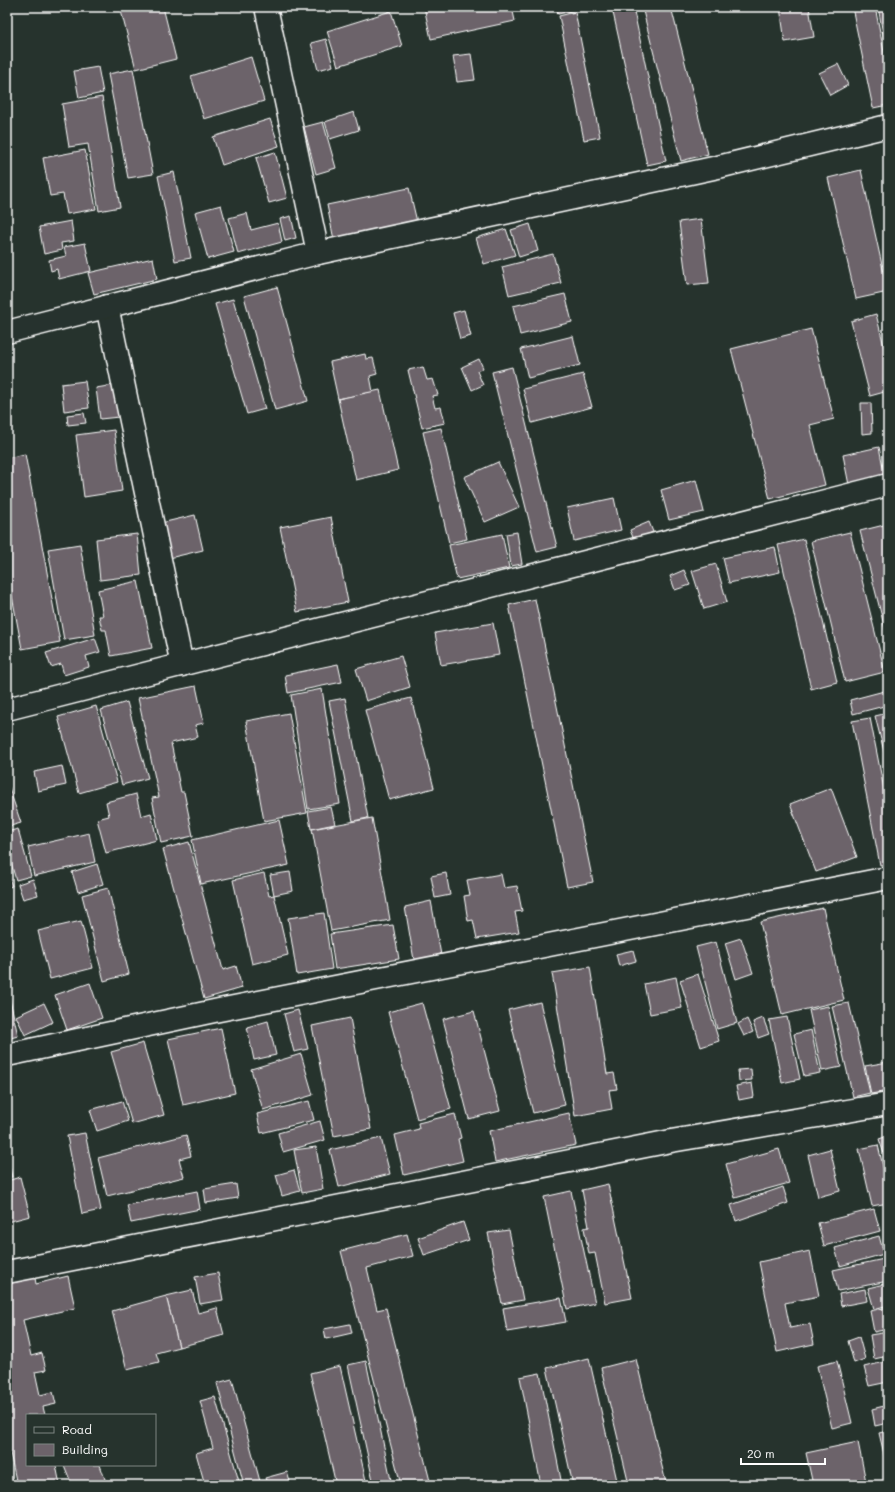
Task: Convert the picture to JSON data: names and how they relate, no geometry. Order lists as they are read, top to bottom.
{
  "legend": ["Road", "Building"],
  "scale_bar": "20 m"
}
